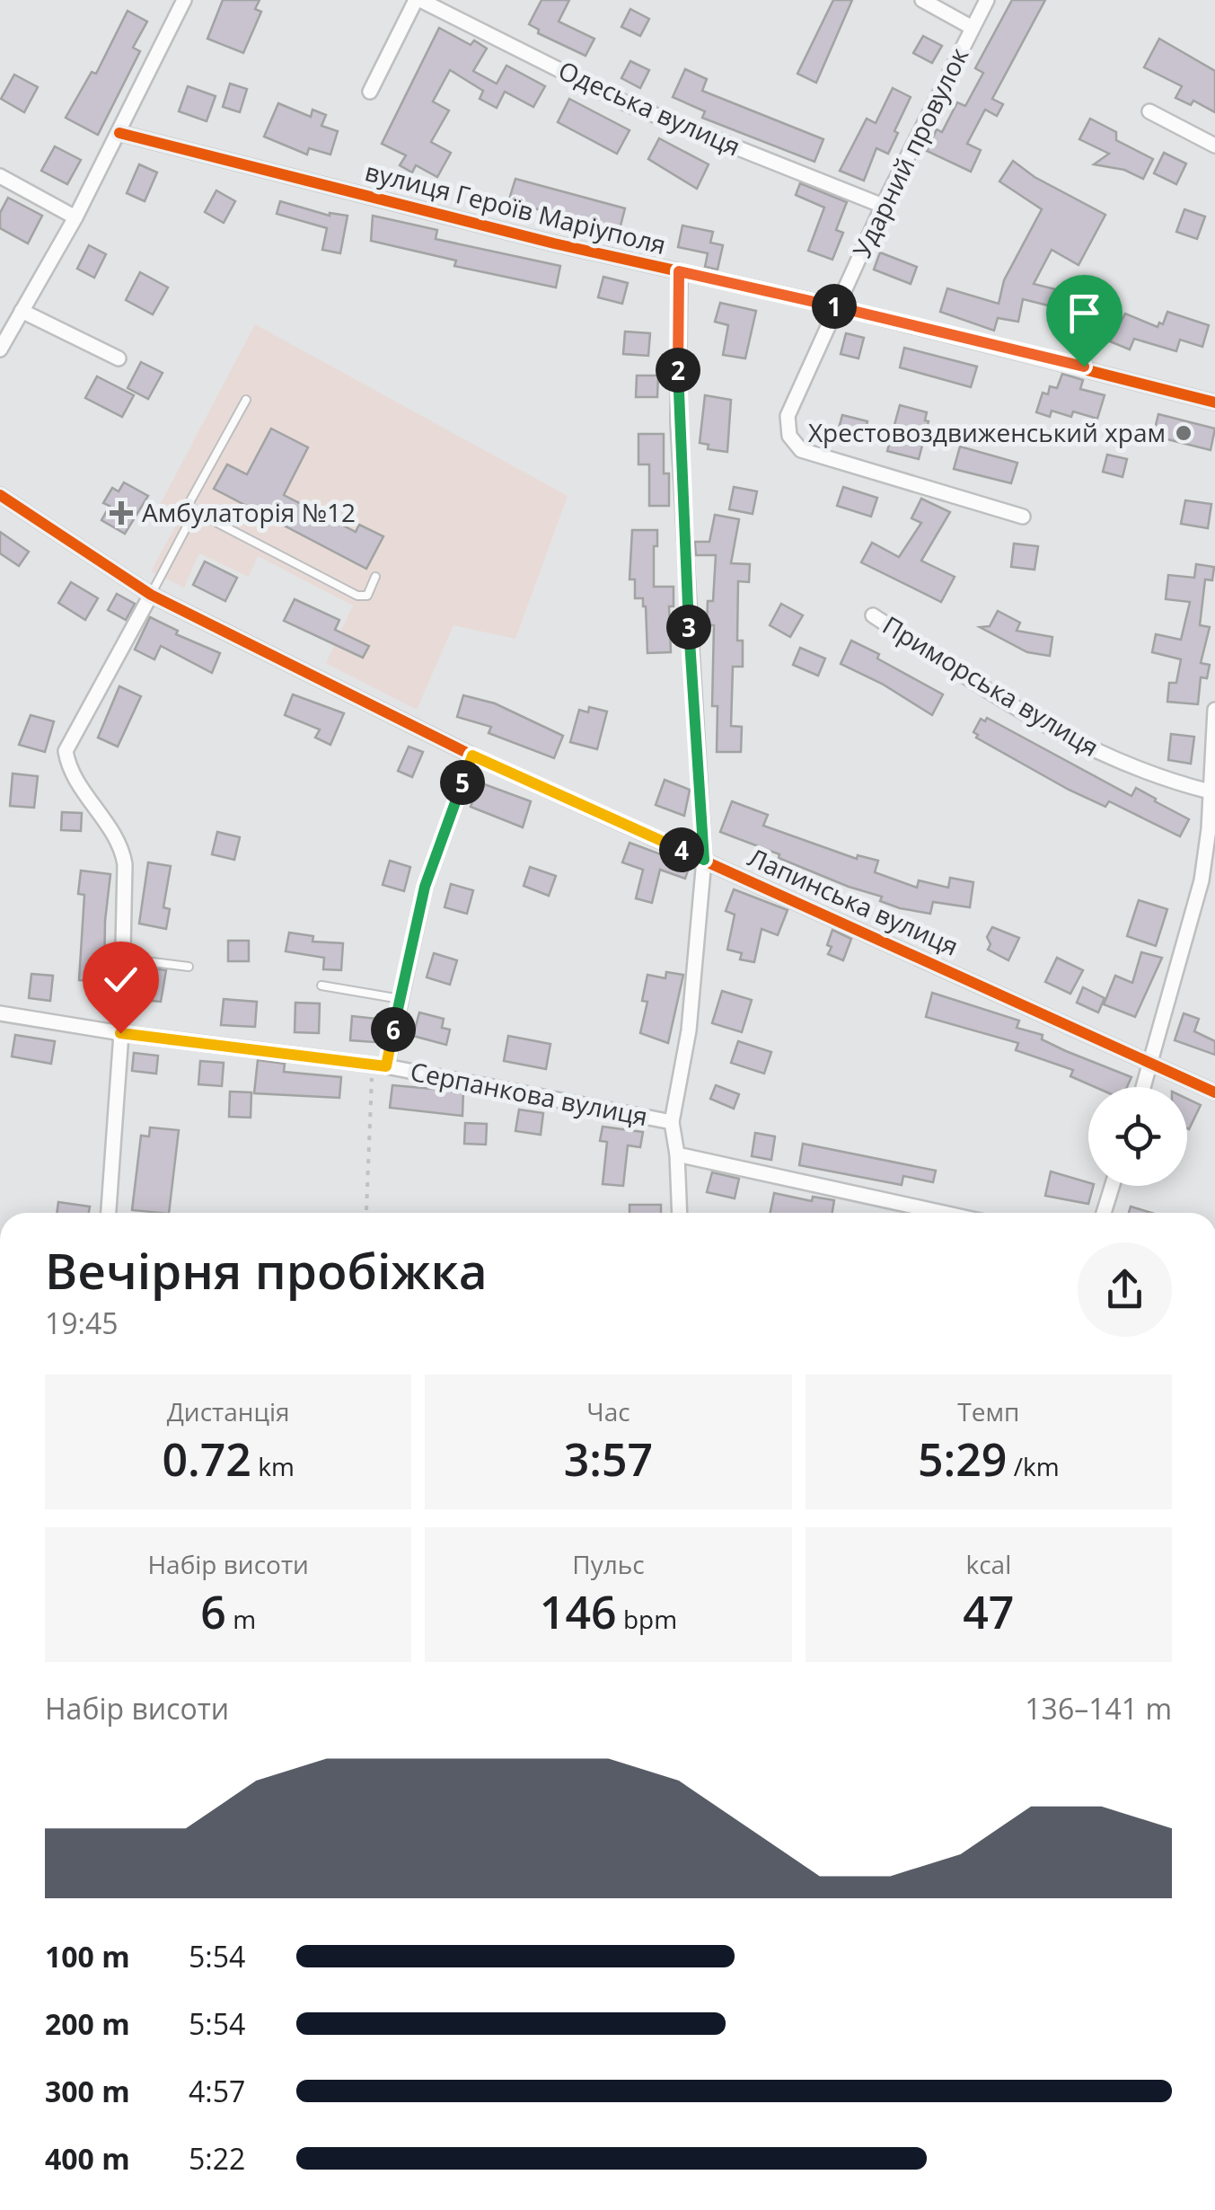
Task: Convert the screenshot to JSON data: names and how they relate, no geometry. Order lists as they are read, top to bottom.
{
  "streets": {
    "street": [
      "Одеська вулиця",
      "Ударний провулок",
      "вулиця Героїв Маріуполя",
      "Приморська вулиця",
      "Лапинська вулиця",
      "Серпанкова вулиця"
    ]
  },
  "crossings": [
    ["Одеська вулиця", "Ударний провулок"],
    ["Ударний провулок", "вулиця Героїв Маріуполя"],
    ["Лапинська вулиця", "Серпанкова вулиця"]
  ],
  "places": {
    "other": ["Хрестовоздвиженський храм"],
    "health": ["Амбулаторія №12"]
  },
  "page": {
    "pins": [
      "1",
      "2",
      "3",
      "5",
      "4",
      "6"
    ],
    "heading": ["Вечірня пробіжка", "19:45"],
    "stats": [
      ["Дистанція", "0.72 km"],
      ["Час", "3:57"],
      ["Темп", "5:29 /km"],
      ["Набір висоти", "6 m"],
      ["Пульс", "146 bpm"],
      ["kcal", "47"]
    ],
    "chart": ["Набір висоти", "136–141 m"],
    "list": [
      {
        "name": "100 m",
        "note": "5:54"
      },
      {
        "name": "200 m",
        "note": "5:54"
      },
      {
        "name": "300 m",
        "note": "4:57"
      },
      {
        "name": "400 m",
        "note": "5:22"
      }
    ]
  }
}
